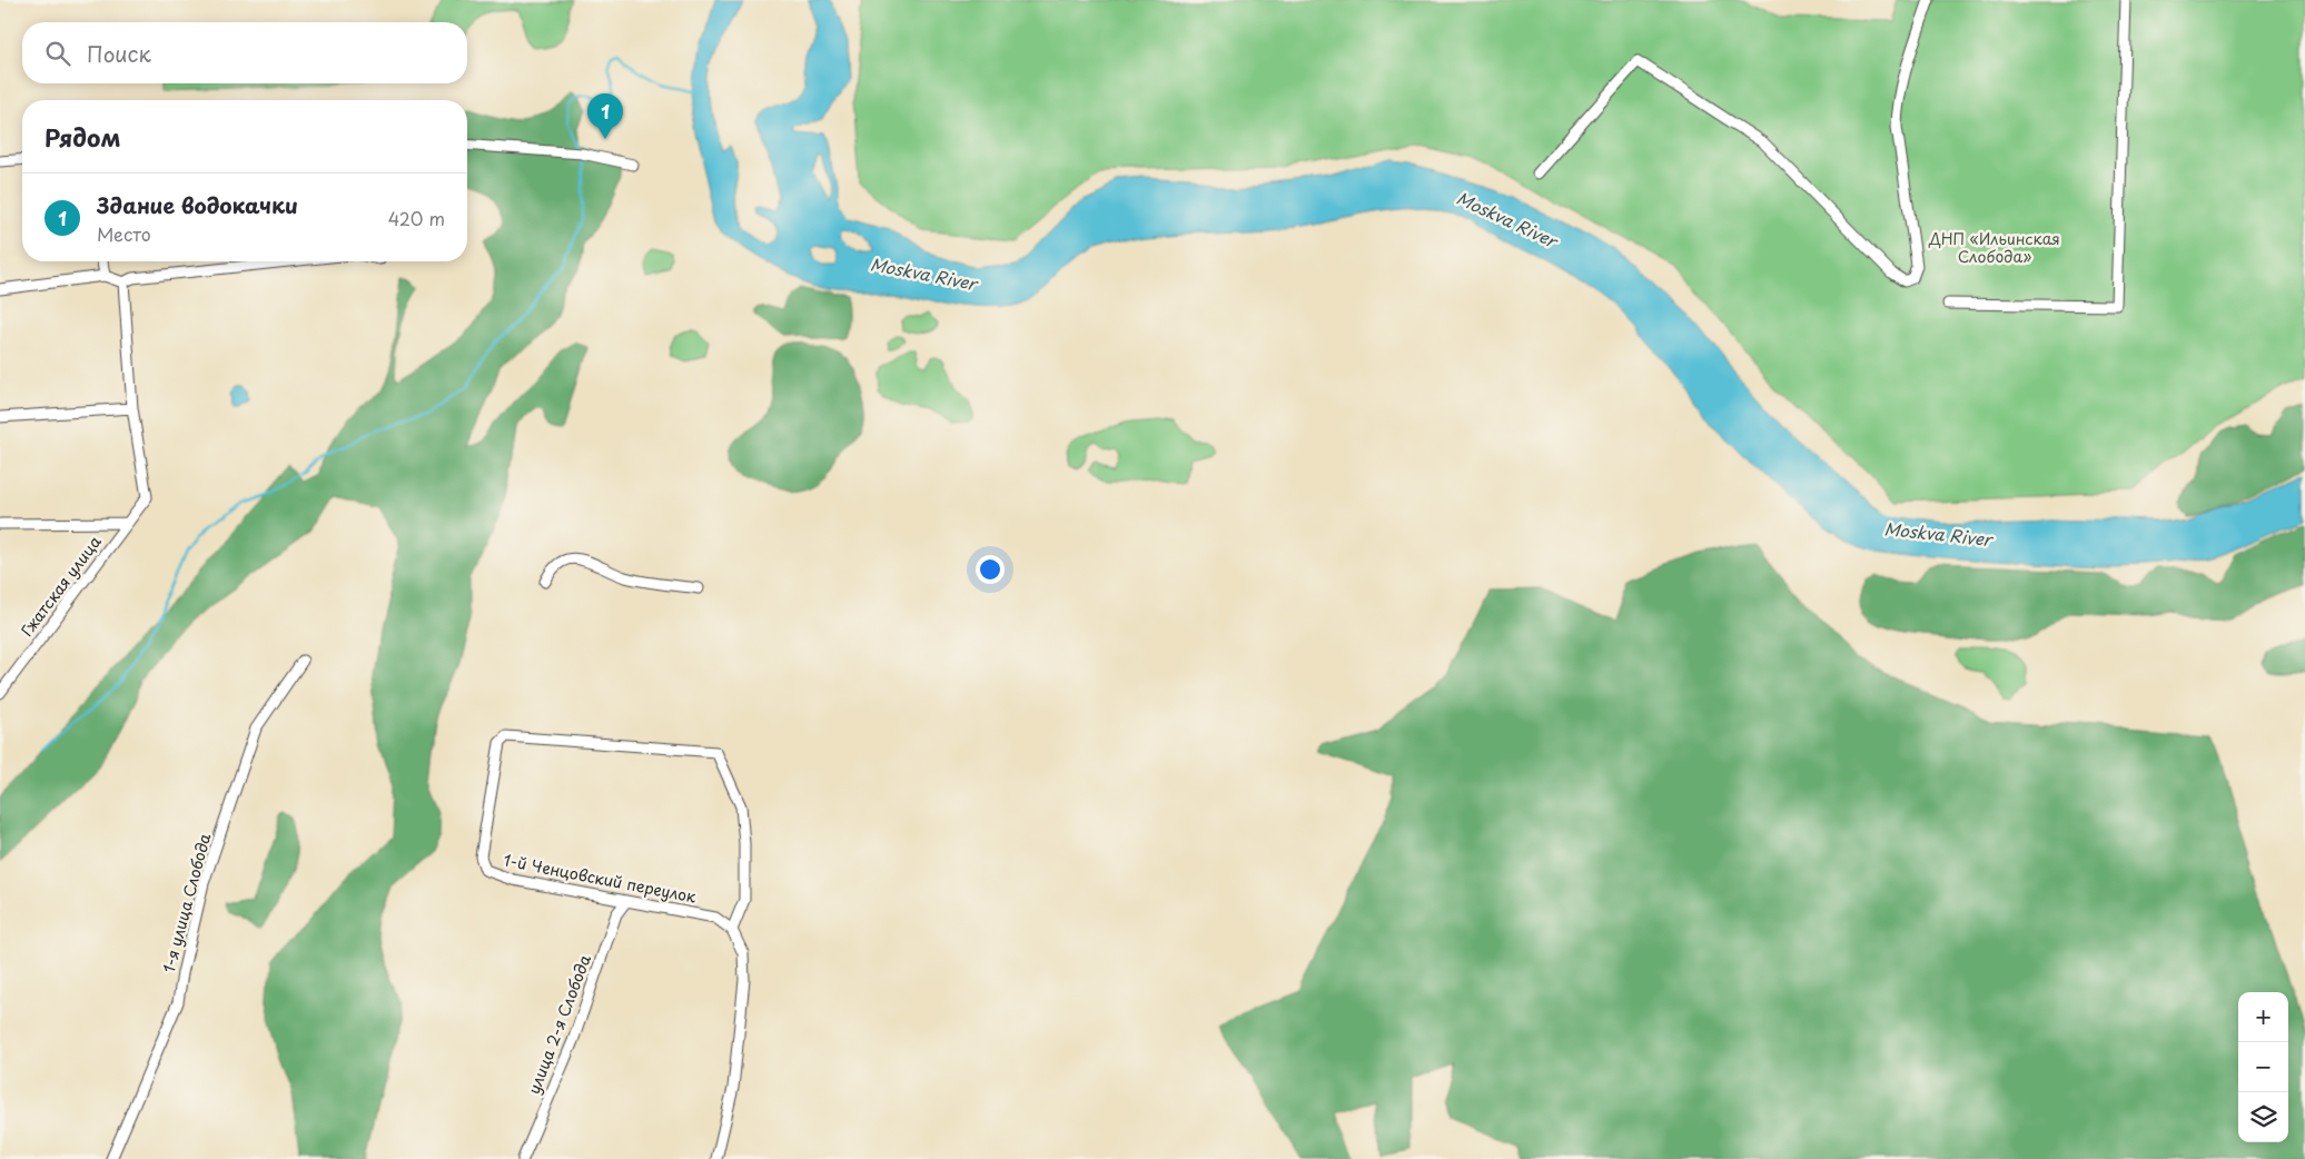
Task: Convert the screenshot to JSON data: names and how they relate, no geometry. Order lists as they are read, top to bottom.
{
  "streets": {
    "street": [
      "Гжатская улица",
      "1-й Ченцовский переулок",
      "1-я улица Слобода",
      "улица 2-я Слобода"
    ]
  },
  "crossings": [
    ["1-й Ченцовский переулок", "улица 2-я Слобода"]
  ],
  "water": ["Moskva River"],
  "parks": ["ДНП «Ильинская Слобода»"],
  "page": {
    "search": "Поиск",
    "pins": "1",
    "heading": "Рядом",
    "list": [
      {
        "mark": "1",
        "name": "Здание водокачки",
        "note": "Место",
        "value": "420 m"
      }
    ],
    "map_buttons": ["+", "−"]
  }
}
